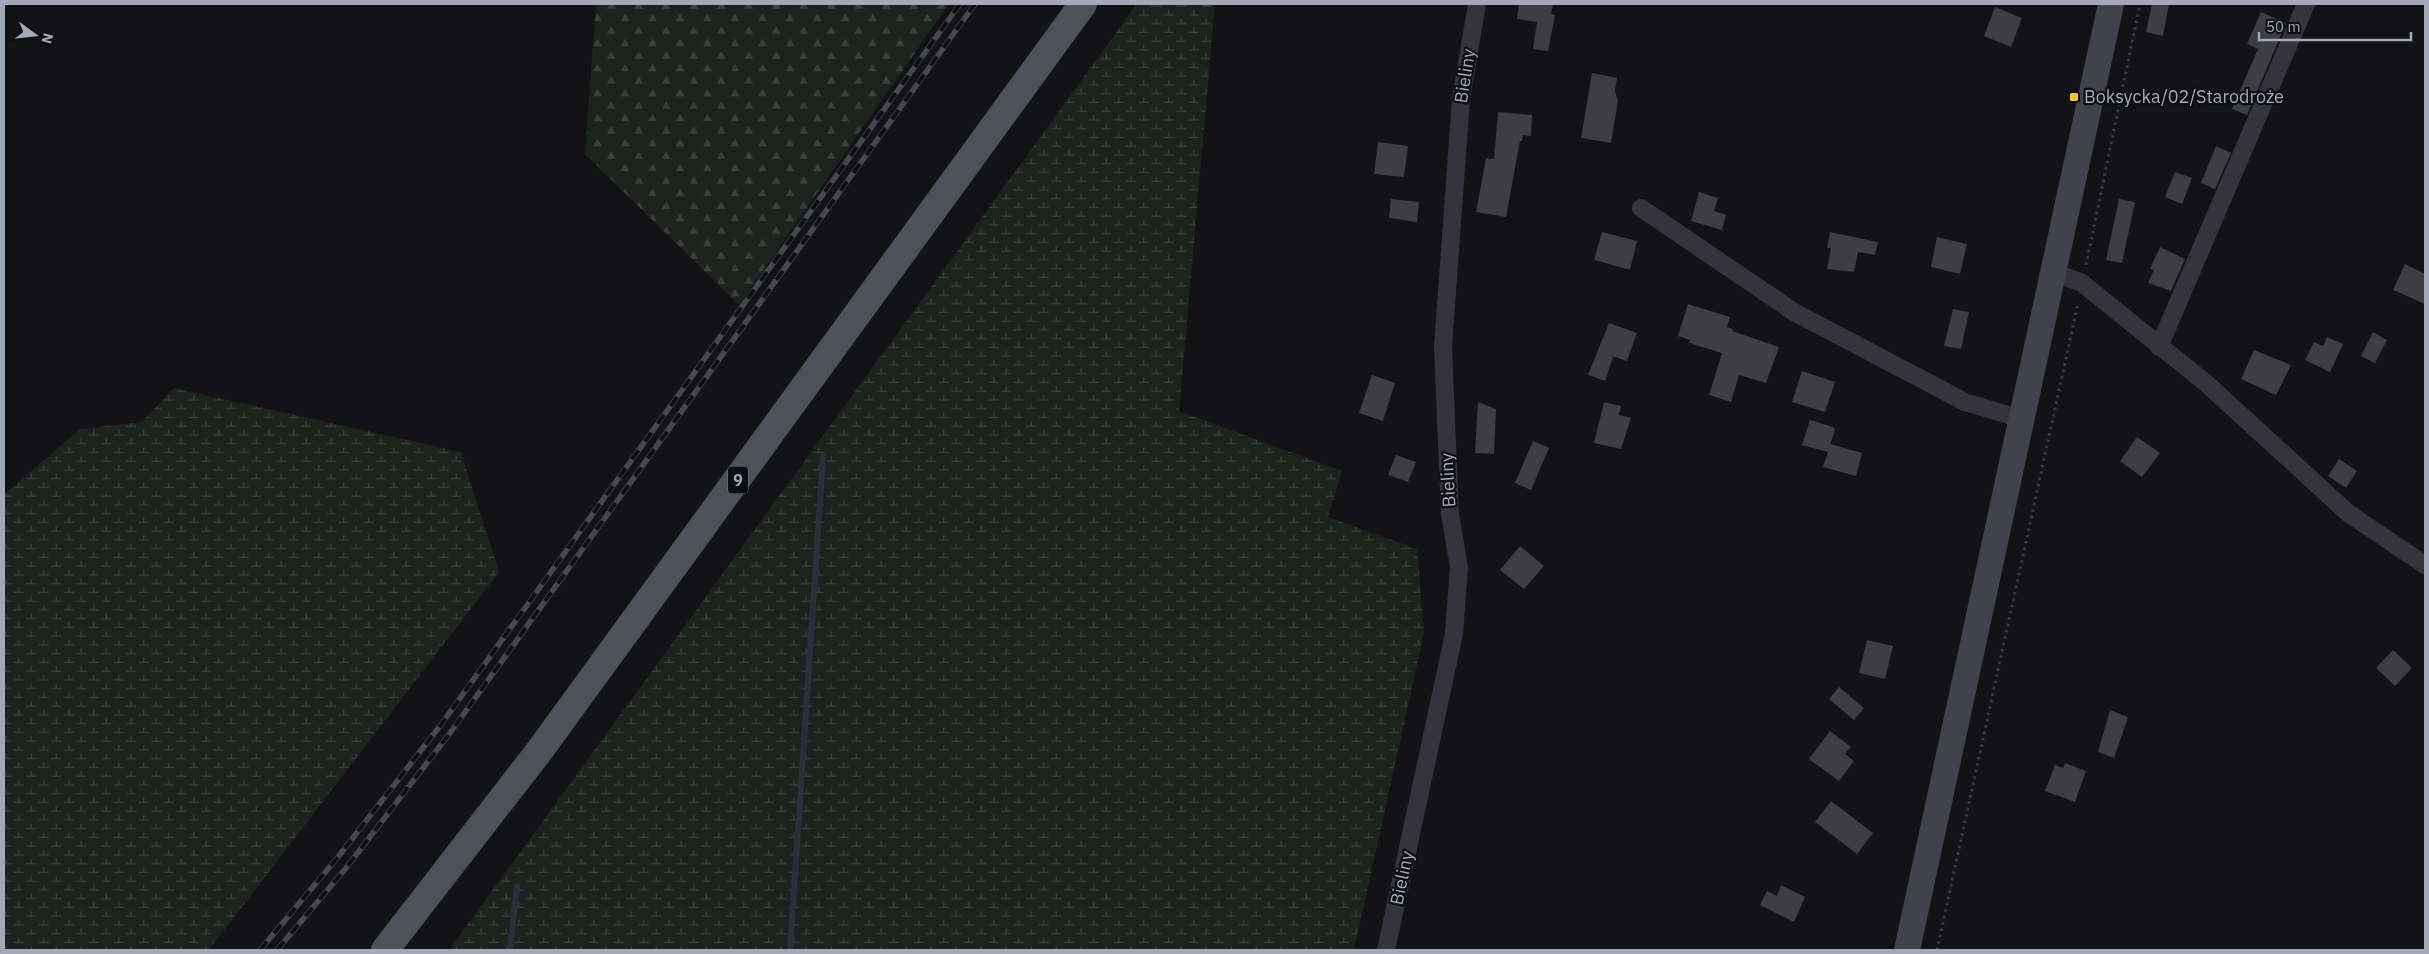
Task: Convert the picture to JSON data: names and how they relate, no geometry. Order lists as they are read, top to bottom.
{
  "streets": {
    "main road": ["9"],
    "street": ["Bieliny"]
  },
  "places": {
    "transit": ["Boksycka/02/Starodroże"]
  },
  "scale_bar": "50 m",
  "north": "right"
}
